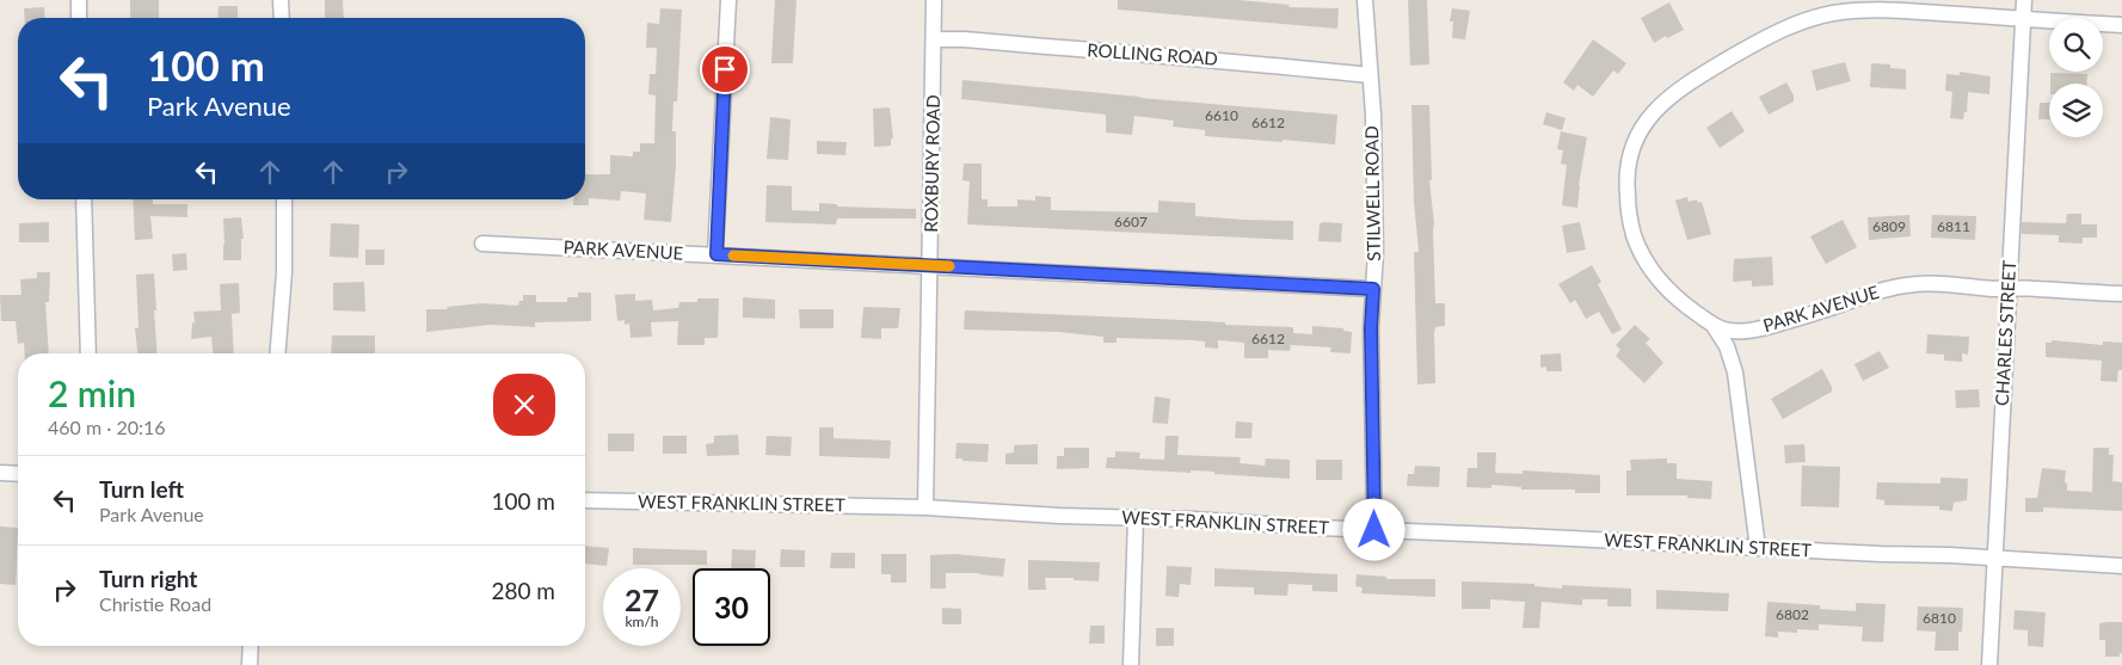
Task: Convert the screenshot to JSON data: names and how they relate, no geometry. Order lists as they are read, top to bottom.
{
  "streets": {
    "street": [
      "ROLLING ROAD",
      "ROXBURY ROAD",
      "STILWELL ROAD",
      "PARK AVENUE",
      "CHARLES STREET",
      "WEST FRANKLIN STREET"
    ]
  },
  "crossings": [
    ["ROLLING ROAD", "ROXBURY ROAD"],
    ["ROLLING ROAD", "STILWELL ROAD"],
    ["ROXBURY ROAD", "PARK AVENUE"],
    ["ROXBURY ROAD", "WEST FRANKLIN STREET"],
    ["STILWELL ROAD", "PARK AVENUE"],
    ["STILWELL ROAD", "WEST FRANKLIN STREET"],
    ["PARK AVENUE", "CHARLES STREET"],
    ["CHARLES STREET", "WEST FRANKLIN STREET"]
  ],
  "house_numbers": [
    "6610",
    "6612",
    "6607",
    "6809",
    "6811",
    "6612",
    "6802",
    "6810"
  ],
  "page": {
    "turn": ["100 m", "Park Avenue"],
    "heading": ["2 min", "460 m · 20:16"],
    "list": [
      {
        "name": "Turn left",
        "note": "Park Avenue",
        "value": "100 m"
      },
      {
        "name": "Turn right",
        "note": "Christie Road",
        "value": "280 m"
      }
    ],
    "speed": "27 km/h",
    "limit": "30"
  }
}
